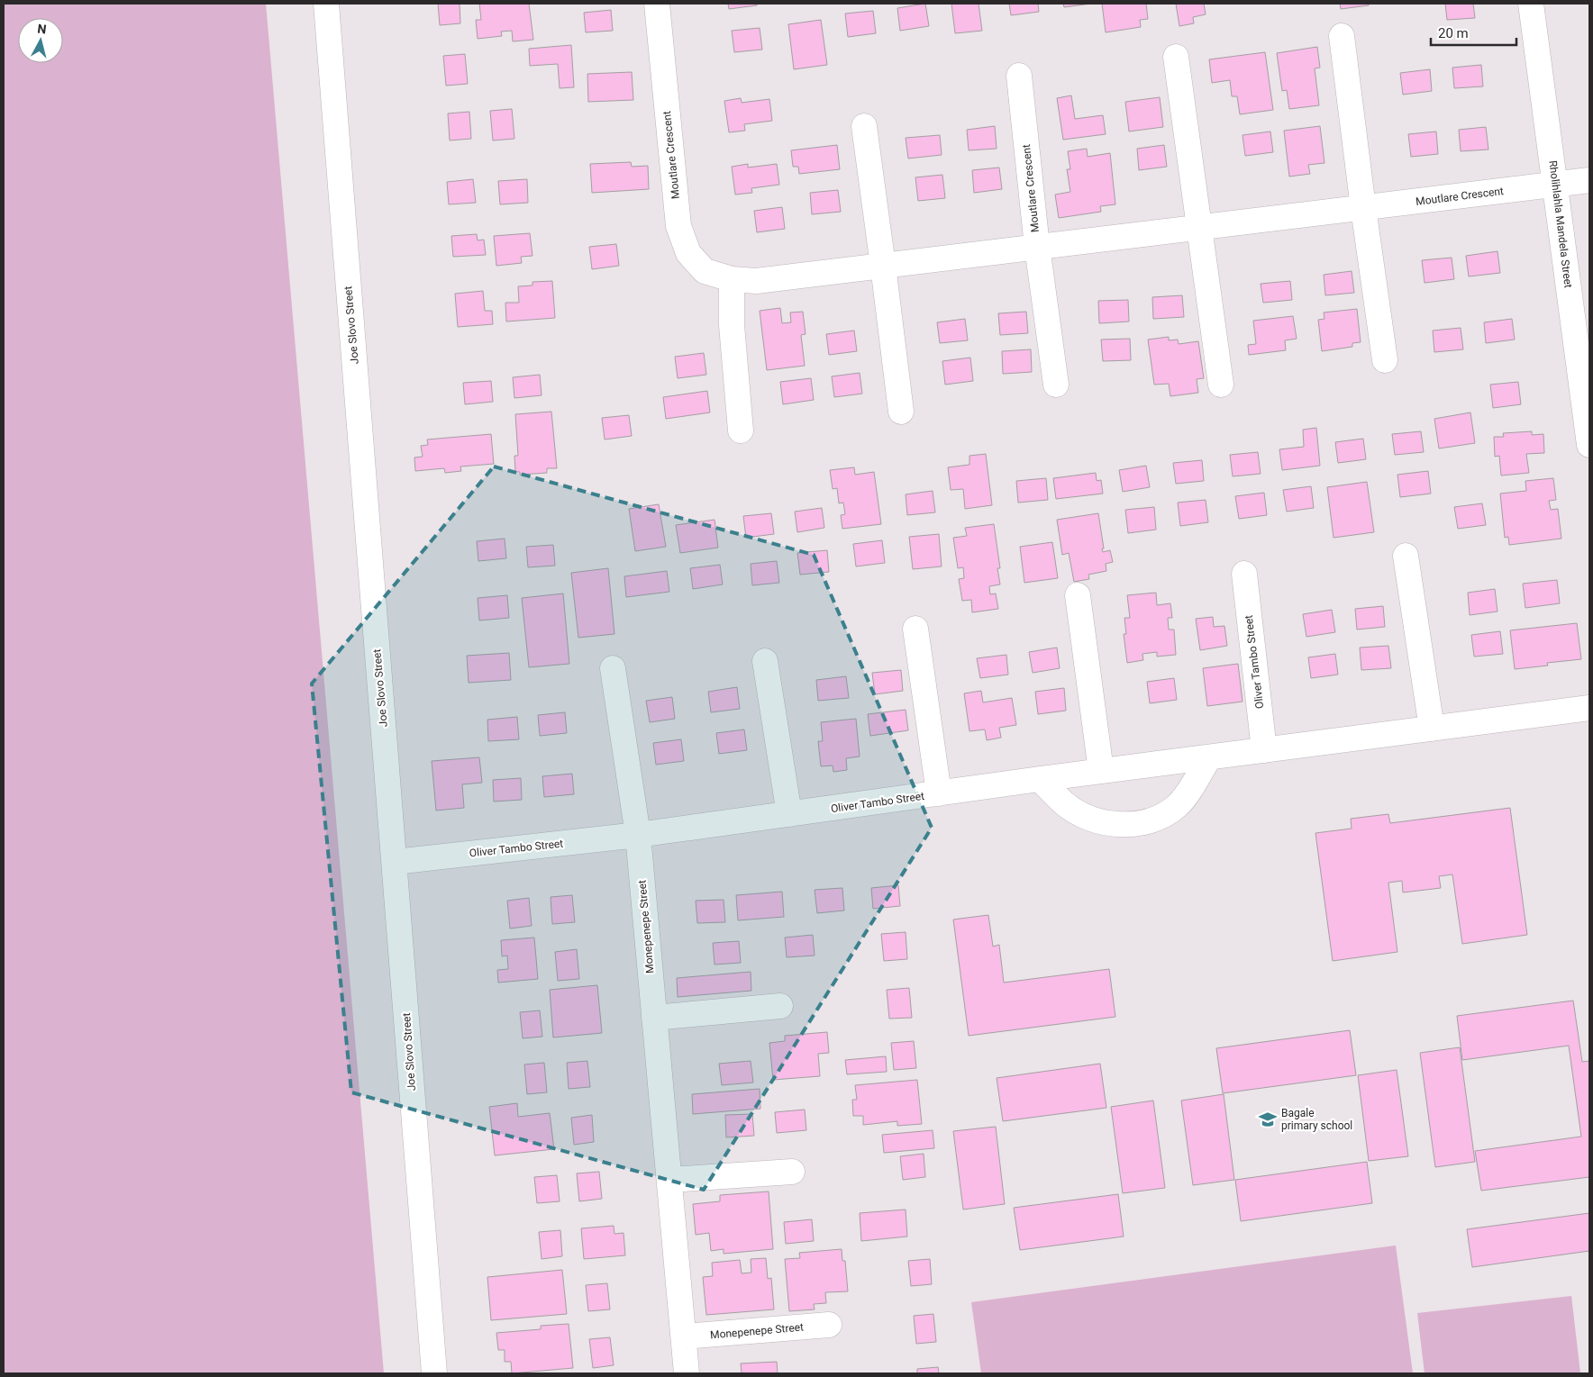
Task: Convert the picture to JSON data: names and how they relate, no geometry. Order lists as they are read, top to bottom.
{
  "streets": {
    "street": [
      "Moutlare Crescent",
      "Rholihlahla Mandela Street",
      "Joe Slovo Street",
      "Oliver Tambo Street",
      "Monepenepe Street"
    ]
  },
  "crossings": [
    ["Moutlare Crescent", "Rholihlahla Mandela Street"],
    ["Joe Slovo Street", "Oliver Tambo Street"],
    ["Oliver Tambo Street", "Monepenepe Street"]
  ],
  "places": {
    "school or university": ["Bagale primary school"]
  },
  "scale_bar": "20 m",
  "north": "top"
}
